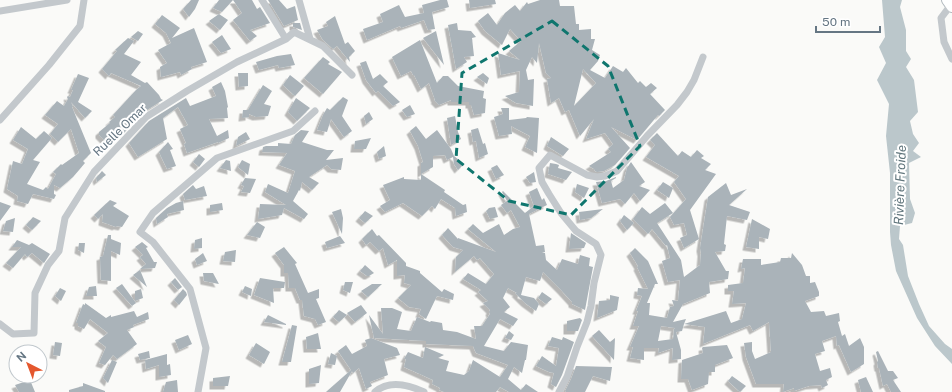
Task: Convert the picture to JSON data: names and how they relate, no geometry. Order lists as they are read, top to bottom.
{
  "streets": {
    "street": ["Ruelle Omar"]
  },
  "water": ["Rivière Froide"],
  "scale_bar": "50 m",
  "north": "top left"
}
